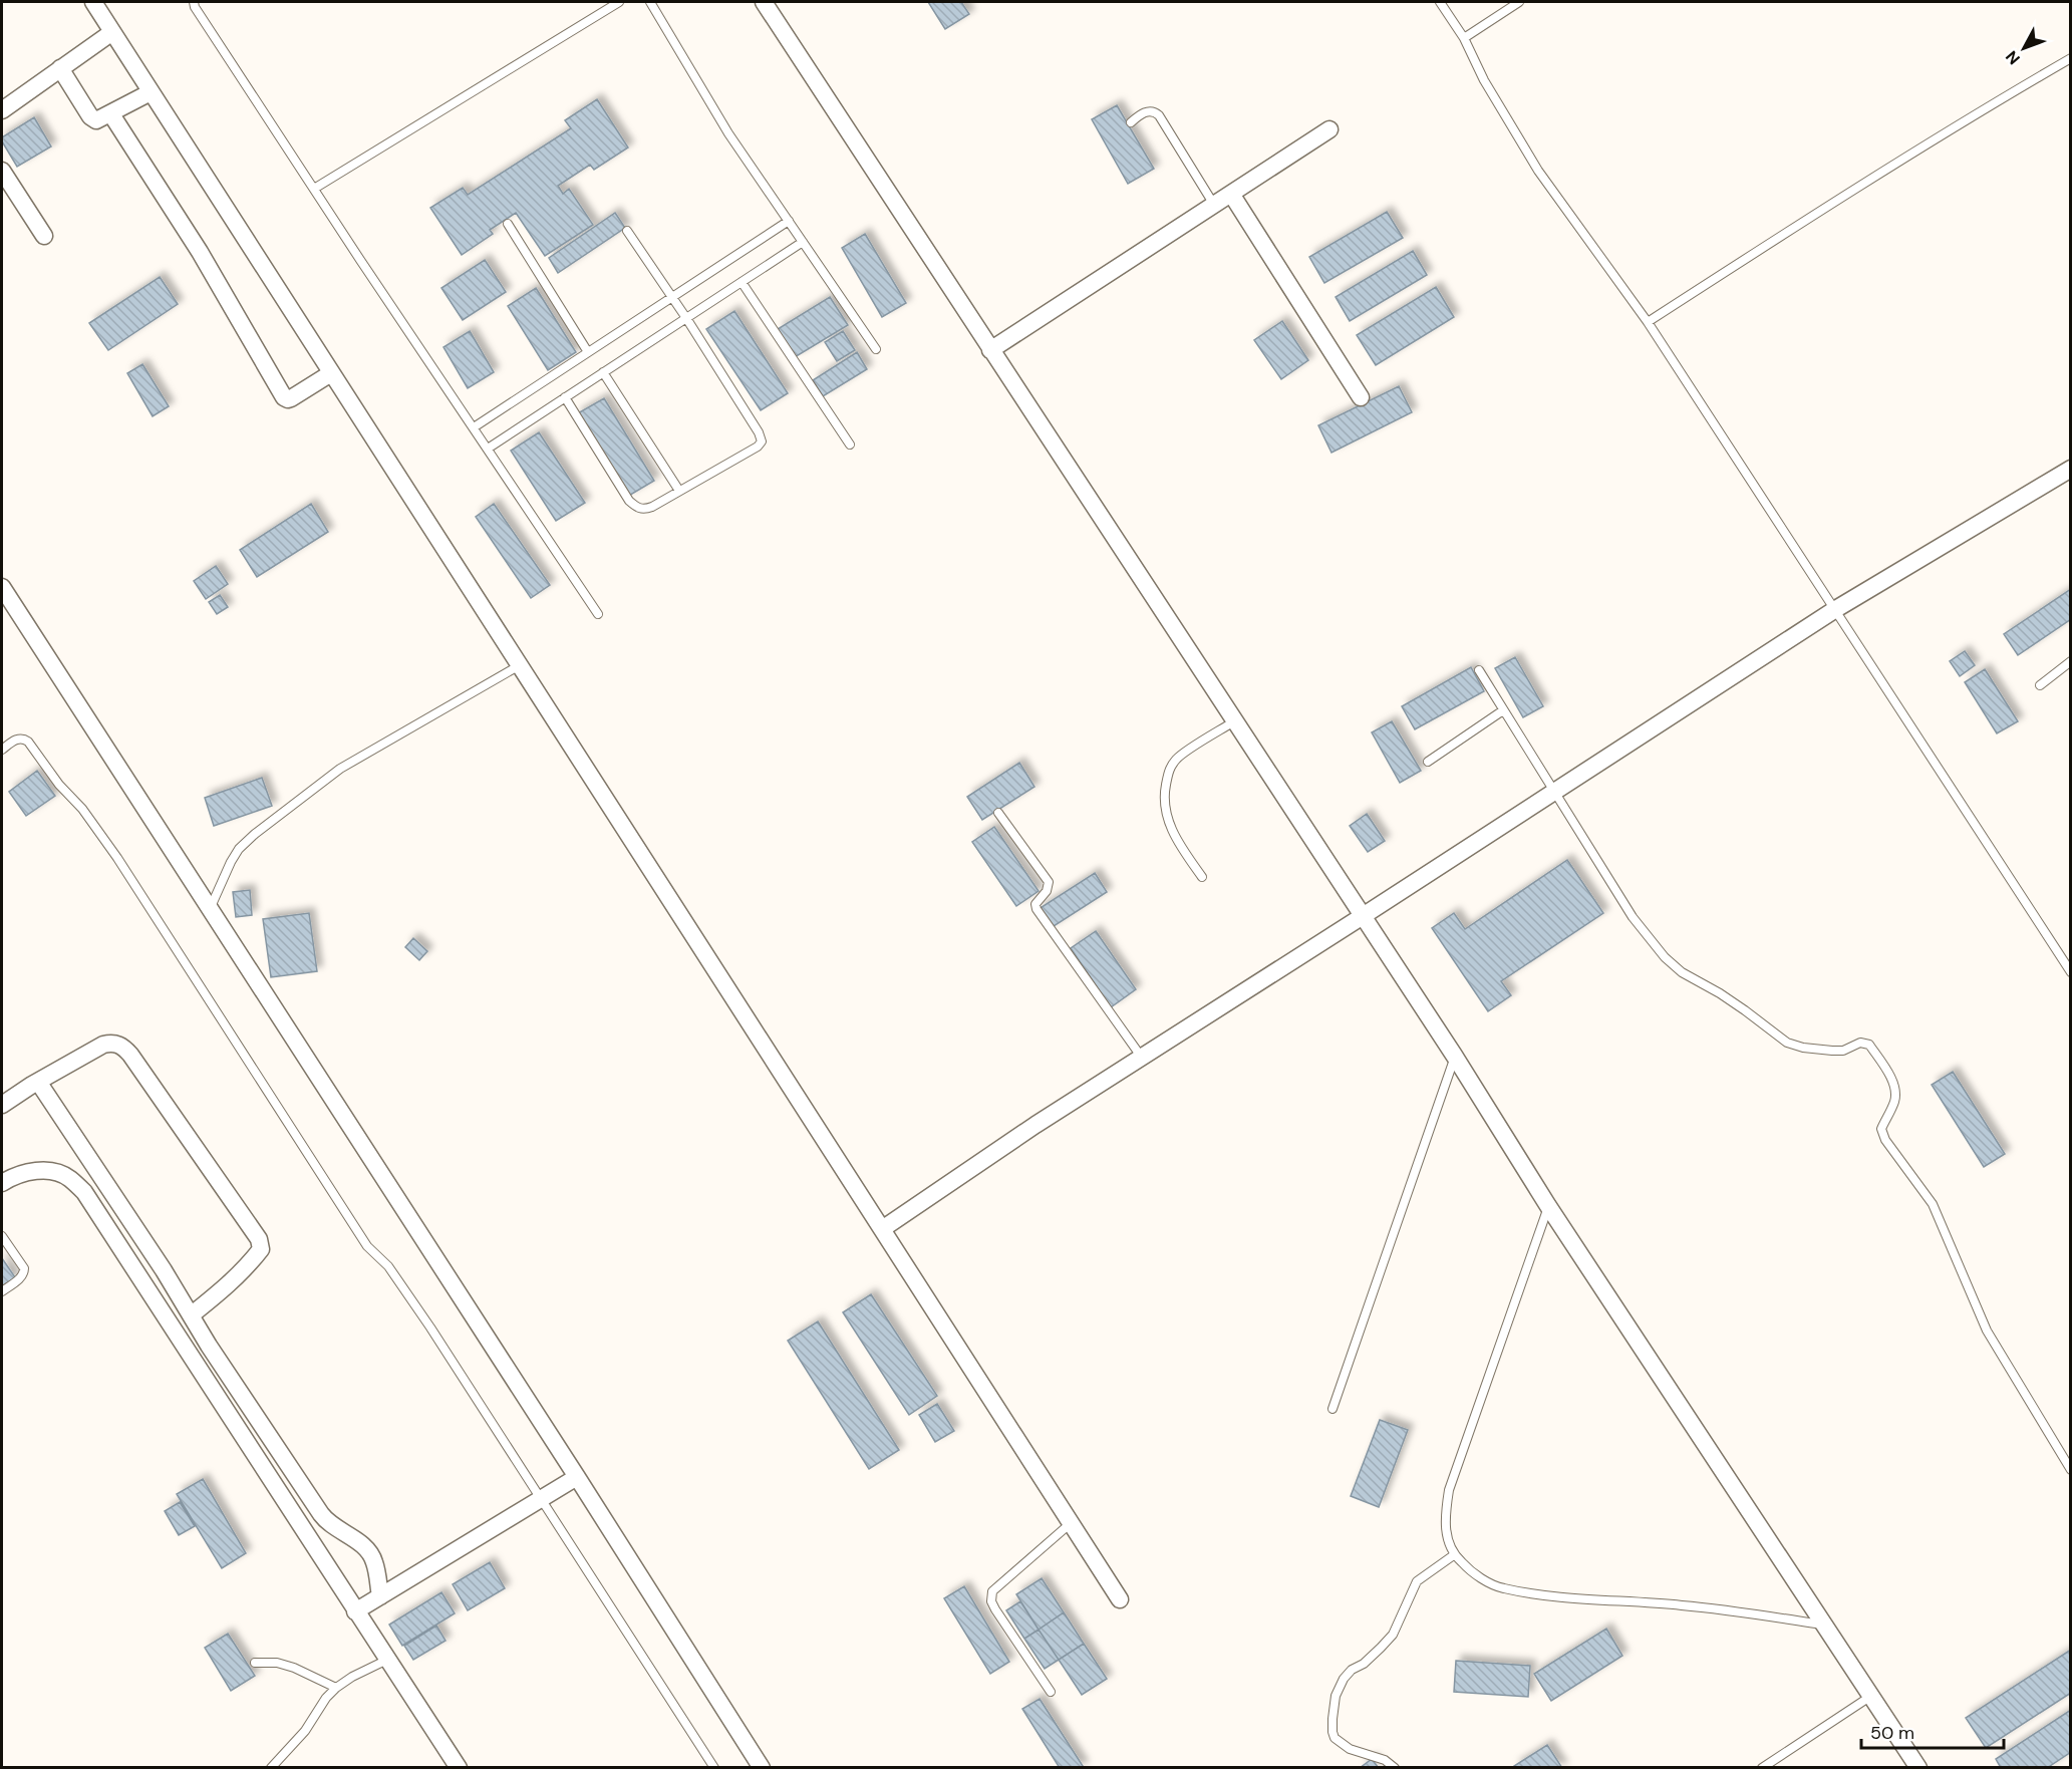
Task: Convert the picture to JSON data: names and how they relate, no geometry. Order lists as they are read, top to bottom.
{
  "scale_bar": "50 m",
  "north": "bottom left"
}
